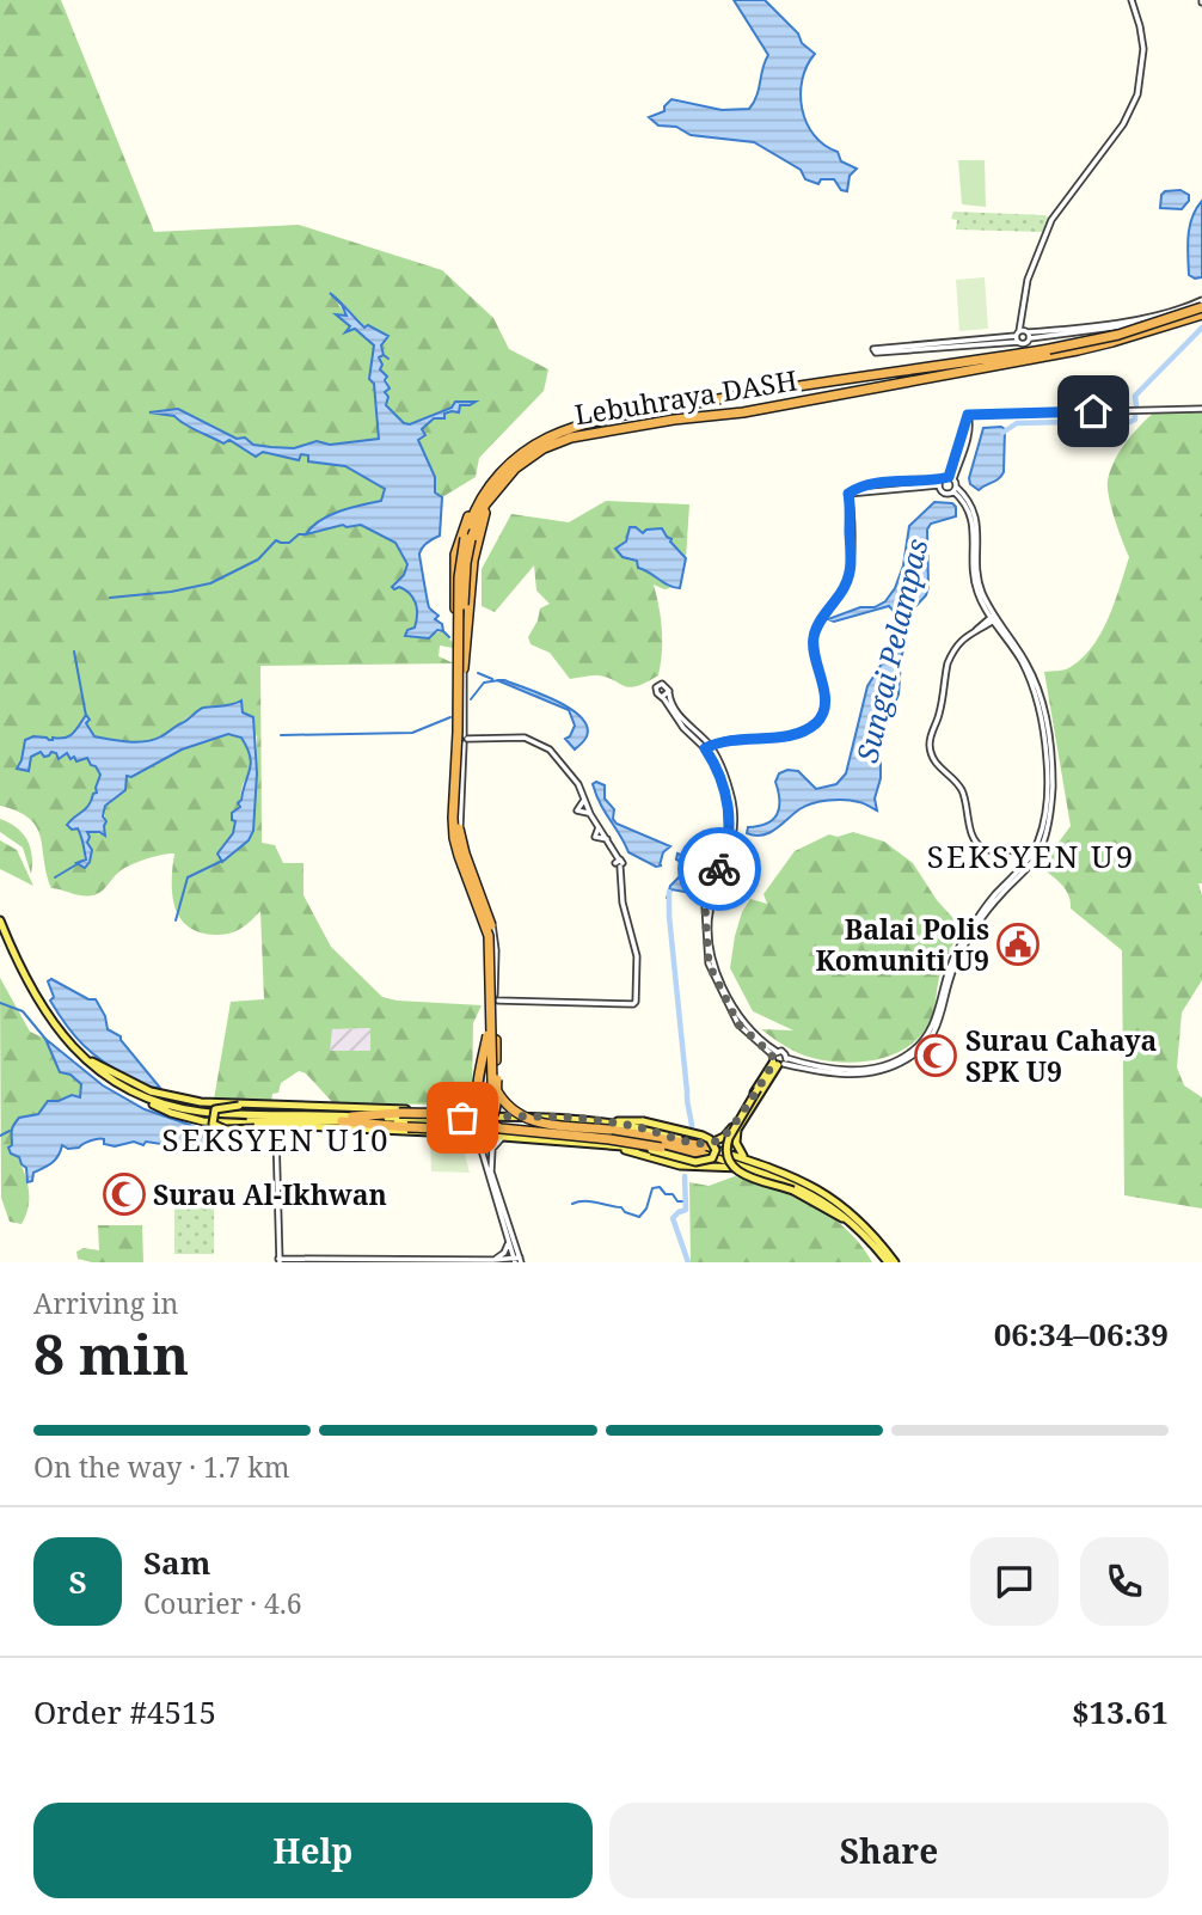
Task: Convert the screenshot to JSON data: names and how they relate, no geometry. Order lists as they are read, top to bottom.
{
  "streets": {
    "highway": ["Lebuhraya DASH"]
  },
  "districts": ["SEKSYEN U9", "SEKSYEN U10"],
  "water": ["Sungai Pelampas"],
  "places": {
    "public building": ["Balai Polis Komuniti U9"],
    "mosque": ["Surau Cahaya SPK U9", "Surau Al-Ikhwan"]
  },
  "page": {
    "heading": ["8 min", "Arriving in", "06:34–06:39"],
    "panel": [
      "Sam",
      "Courier · 4.6",
      "Order #4515",
      "$13.61"
    ],
    "bar": "On the way · 1.7 km",
    "round": "S",
    "buttons": ["Help", "Share"]
  }
}
